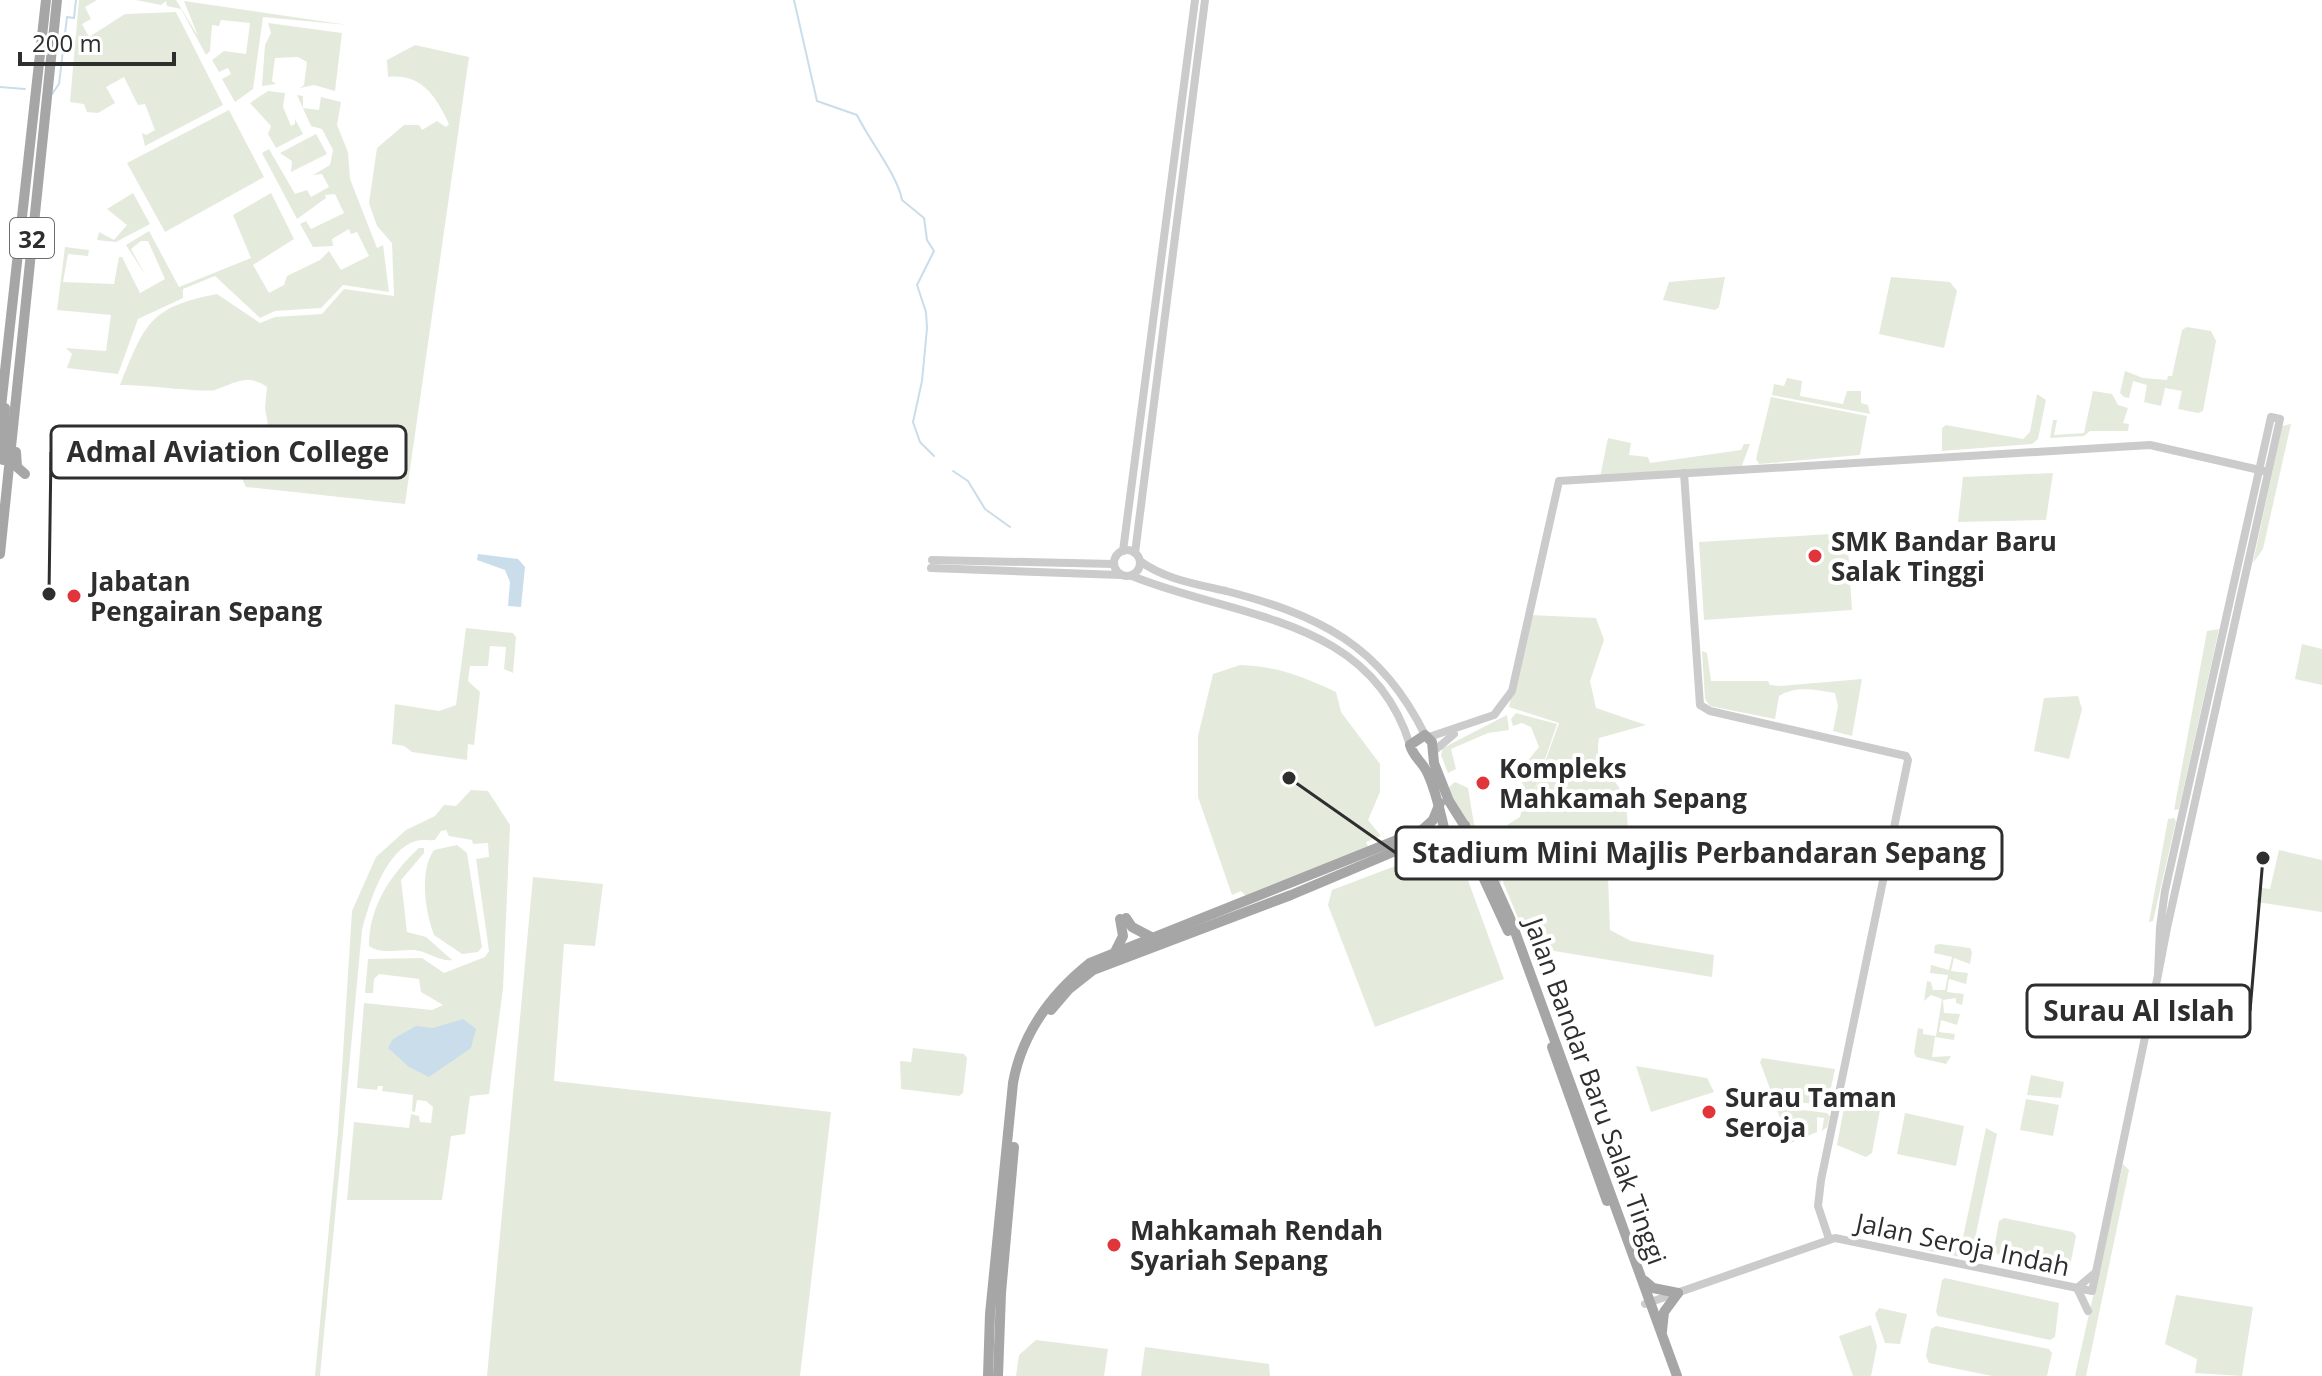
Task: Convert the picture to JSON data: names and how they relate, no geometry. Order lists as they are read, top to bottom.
{
  "streets": {
    "main road": ["32", "Jalan Bandar Baru Salak Tinggi"],
    "street": ["Jalan Seroja Indah"]
  },
  "crossings": [
    ["Jalan Bandar Baru Salak Tinggi", "Jalan Seroja Indah"]
  ],
  "places": [
    "SMK Bandar Baru Salak Tinggi",
    "Admal Aviation College",
    "Jabatan Pengairan Sepang",
    "Stadium Mini Majlis Perbandaran Sepang",
    "Kompleks Mahkamah Sepang",
    "Surau Al Islah",
    "Surau Taman Seroja",
    "Mahkamah Rendah Syariah Sepang"
  ],
  "scale_bar": "200 m"
}
